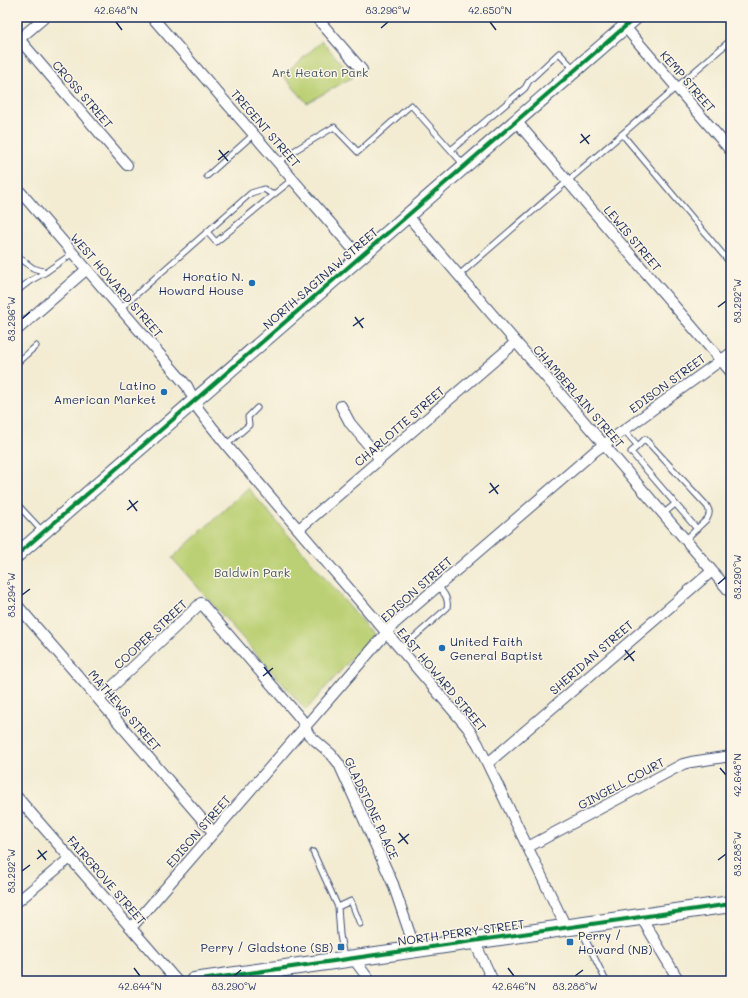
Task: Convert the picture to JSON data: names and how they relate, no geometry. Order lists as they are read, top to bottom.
{
  "streets": {
    "main road": ["NORTH PERRY STREET"],
    "street": [
      "KEMP STREET",
      "CROSS STREET",
      "TREGENT STREET",
      "LEWIS STREET",
      "NORTH SAGINAW STREET",
      "WEST HOWARD STREET",
      "EDISON STREET",
      "CHAMBERLAIN STREET",
      "CHARLOTTE STREET",
      "COOPER STREET",
      "SHERIDAN STREET",
      "EAST HOWARD STREET",
      "MATHEWS STREET",
      "GINGELL COURT",
      "GLADSTONE PLACE",
      "FAIRGROVE STREET"
    ]
  },
  "crossings": [
    ["KEMP STREET", "NORTH SAGINAW STREET"],
    ["TREGENT STREET", "NORTH SAGINAW STREET"],
    ["LEWIS STREET", "NORTH SAGINAW STREET"],
    ["LEWIS STREET", "EDISON STREET"],
    ["NORTH SAGINAW STREET", "WEST HOWARD STREET"],
    ["NORTH SAGINAW STREET", "CHAMBERLAIN STREET"],
    ["NORTH SAGINAW STREET", "EAST HOWARD STREET"],
    ["WEST HOWARD STREET", "EAST HOWARD STREET"],
    ["EDISON STREET", "CHAMBERLAIN STREET"],
    ["EDISON STREET", "EAST HOWARD STREET"],
    ["EDISON STREET", "MATHEWS STREET"],
    ["EDISON STREET", "GLADSTONE PLACE"],
    ["EDISON STREET", "FAIRGROVE STREET"],
    ["CHAMBERLAIN STREET", "CHARLOTTE STREET"],
    ["CHAMBERLAIN STREET", "SHERIDAN STREET"],
    ["CHARLOTTE STREET", "EAST HOWARD STREET"],
    ["COOPER STREET", "MATHEWS STREET"],
    ["COOPER STREET", "GLADSTONE PLACE"],
    ["SHERIDAN STREET", "EAST HOWARD STREET"],
    ["EAST HOWARD STREET", "GINGELL COURT"],
    ["EAST HOWARD STREET", "NORTH PERRY STREET"],
    ["GLADSTONE PLACE", "NORTH PERRY STREET"]
  ],
  "parks": ["Art Heaton Park", "Baldwin Park"],
  "places": {
    "other": ["Horatio N. Howard House", "Latino American Market", "United Faith General Baptist"],
    "transit": ["Perry / Howard (NB)", "Perry / Gladstone (SB)"]
  },
  "coordinates": [
    "42.648°N",
    "83.296°W",
    "42.650°N",
    "83.292°W",
    "83.290°W",
    "83.294°W",
    "83.288°W",
    "42.644°N",
    "42.646°N"
  ]
}
